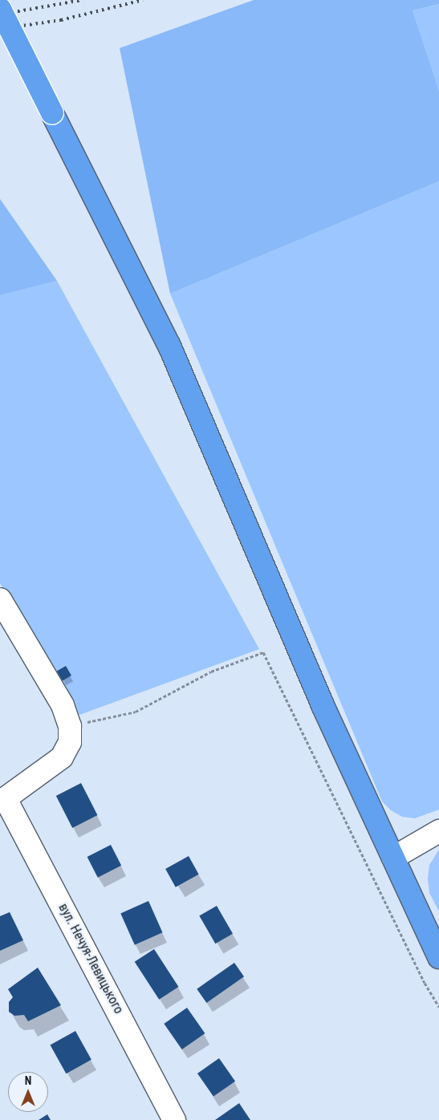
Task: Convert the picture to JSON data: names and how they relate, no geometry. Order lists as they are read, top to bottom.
{
  "streets": {
    "street": ["вул. Нечуя-Левицького"]
  },
  "north": "top"
}
